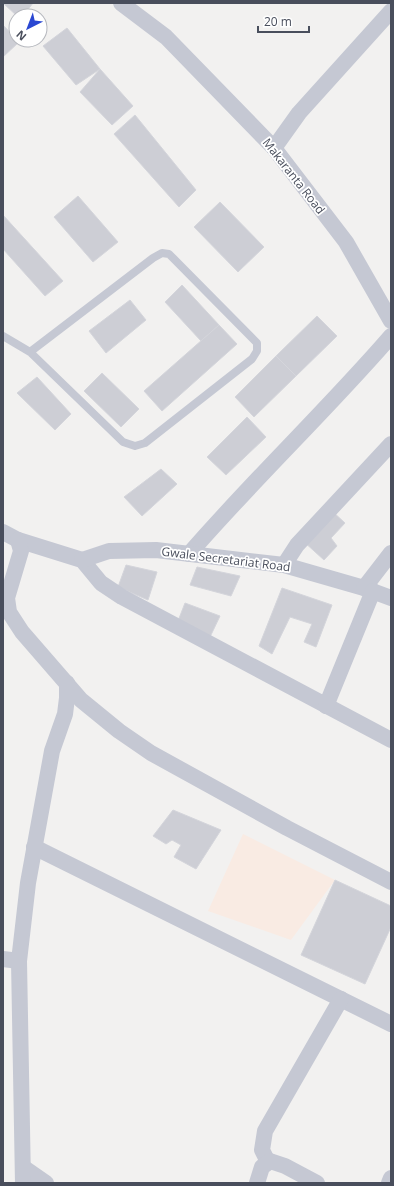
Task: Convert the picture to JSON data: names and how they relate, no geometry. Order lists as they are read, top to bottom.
{
  "streets": {
    "street": ["Makaranta Road", "Gwale Secretariat Road"]
  },
  "scale_bar": "20 m",
  "north": "bottom left"
}
